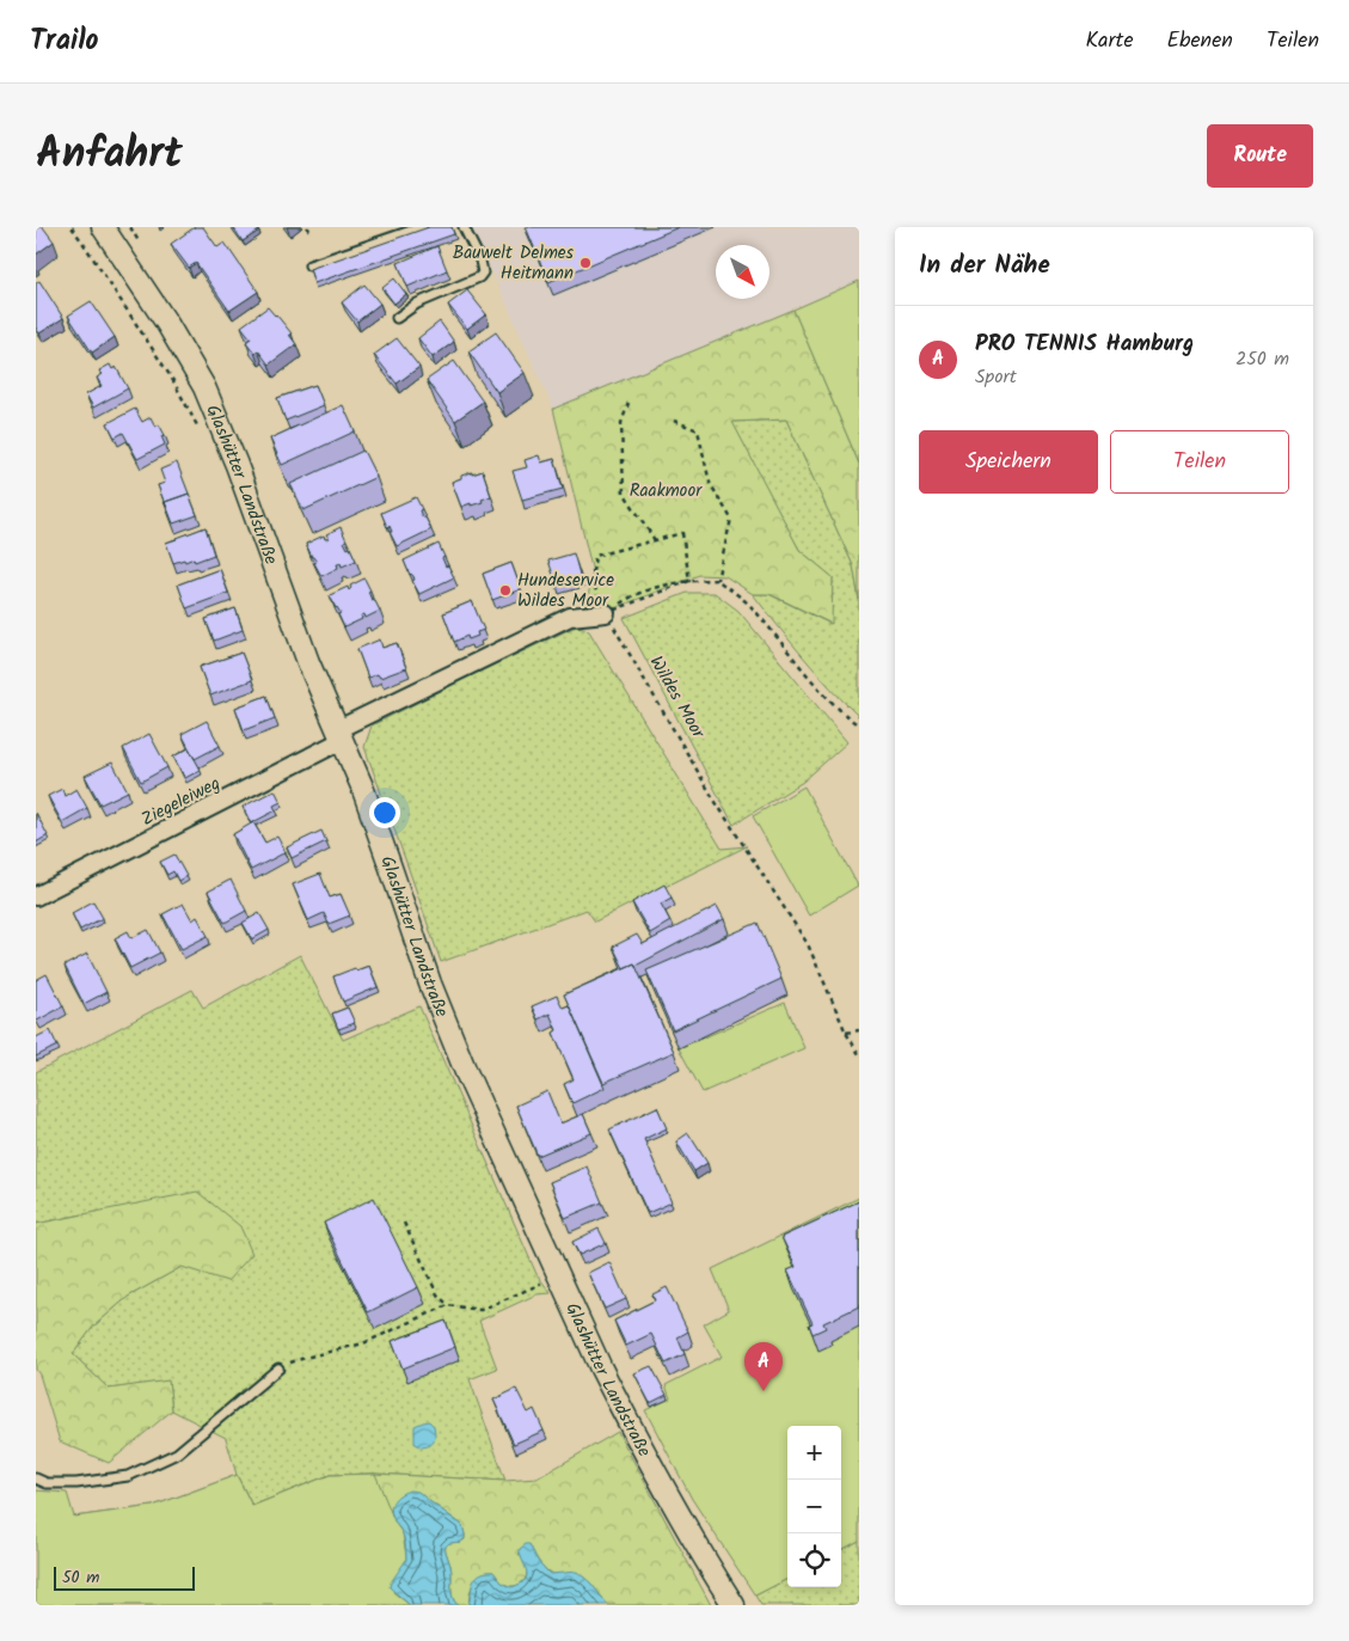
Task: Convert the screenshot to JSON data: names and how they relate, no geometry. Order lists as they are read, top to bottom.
{
  "streets": {
    "street": ["Glashütter Landstraße", "Ziegeleiweg"],
    "path": ["Wildes Moor"]
  },
  "crossings": [
    ["Glashütter Landstraße", "Ziegeleiweg"]
  ],
  "parks": ["Raakmoor"],
  "places": ["Bauwelt Delmes Heitmann", "Hundeservice Wildes Moor"],
  "scale_bar": "50 m",
  "north": "bottom right",
  "page": {
    "header": "Trailo",
    "nav": ["Karte", "Ebenen", "Teilen"],
    "title": "Anfahrt",
    "buttons": [
      "Route",
      ["Speichern", "Teilen"]
    ],
    "heading": "In der Nähe",
    "list": [
      {
        "mark": "A",
        "name": "PRO TENNIS Hamburg",
        "note": "Sport",
        "value": "250 m"
      }
    ],
    "pins": "A",
    "map_buttons": ["+", "−"],
    "scale": "50 m"
  }
}
